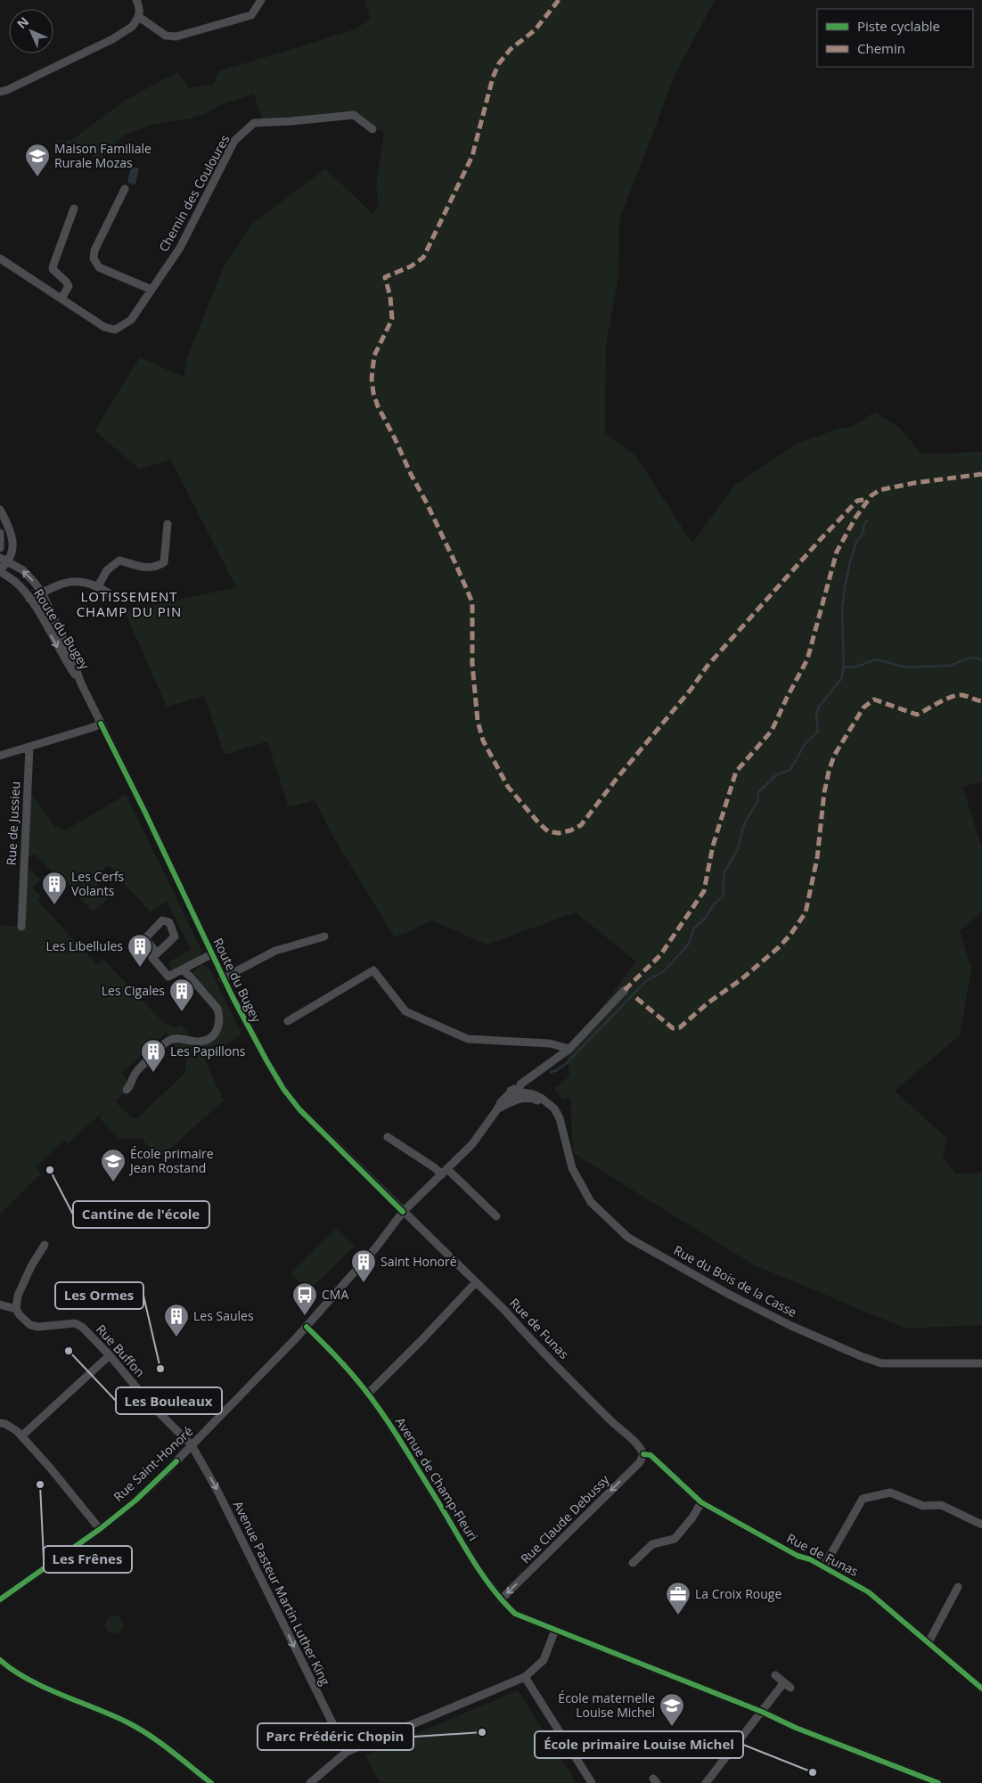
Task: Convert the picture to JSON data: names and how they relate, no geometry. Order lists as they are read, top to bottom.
{
  "streets": {
    "street": [
      "Chemin des Couloures",
      "Route du Bugey",
      "Rue de Jussieu",
      "Rue du Bois de la Casse",
      "Rue de Funas",
      "Rue Buffon",
      "Rue Saint-Honoré",
      "Avenue de Champ-Fleuri",
      "Rue Claude Debussy",
      "Avenue Pasteur Martin Luther King"
    ]
  },
  "crossings": [
    ["Route du Bugey", "Rue de Funas"],
    ["Route du Bugey", "Rue Saint-Honoré"],
    ["Rue de Funas", "Rue Saint-Honoré"],
    ["Rue de Funas", "Rue Claude Debussy"],
    ["Rue Buffon", "Rue Saint-Honoré"],
    ["Rue Buffon", "Avenue Pasteur Martin Luther King"],
    ["Rue Saint-Honoré", "Avenue de Champ-Fleuri"],
    ["Rue Saint-Honoré", "Avenue Pasteur Martin Luther King"],
    ["Avenue de Champ-Fleuri", "Rue Claude Debussy"]
  ],
  "one_way": ["Rue Claude Debussy", "Avenue Pasteur Martin Luther King"],
  "districts": ["LOTISSEMENT CHAMP DU PIN"],
  "places": {
    "school or university": ["Maison Familiale Rurale Mozas", "École primaire Jean Rostand", "École maternelle Louise Michel"],
    "building": [
      "Les Cerfs Volants",
      "Les Libellules",
      "Les Cigales",
      "Les Papillons",
      "Saint Honoré",
      "Les Saules"
    ],
    "other": [
      "Cantine de l'école",
      "Les Bouleaux",
      "Les Ormes",
      "Les Frênes",
      "Parc Frédéric Chopin",
      "École primaire Louise Michel"
    ],
    "bus stop": ["CMA"],
    "office": ["La Croix Rouge"]
  },
  "legend": ["Piste cyclable", "Chemin"],
  "north": "top left"
}
